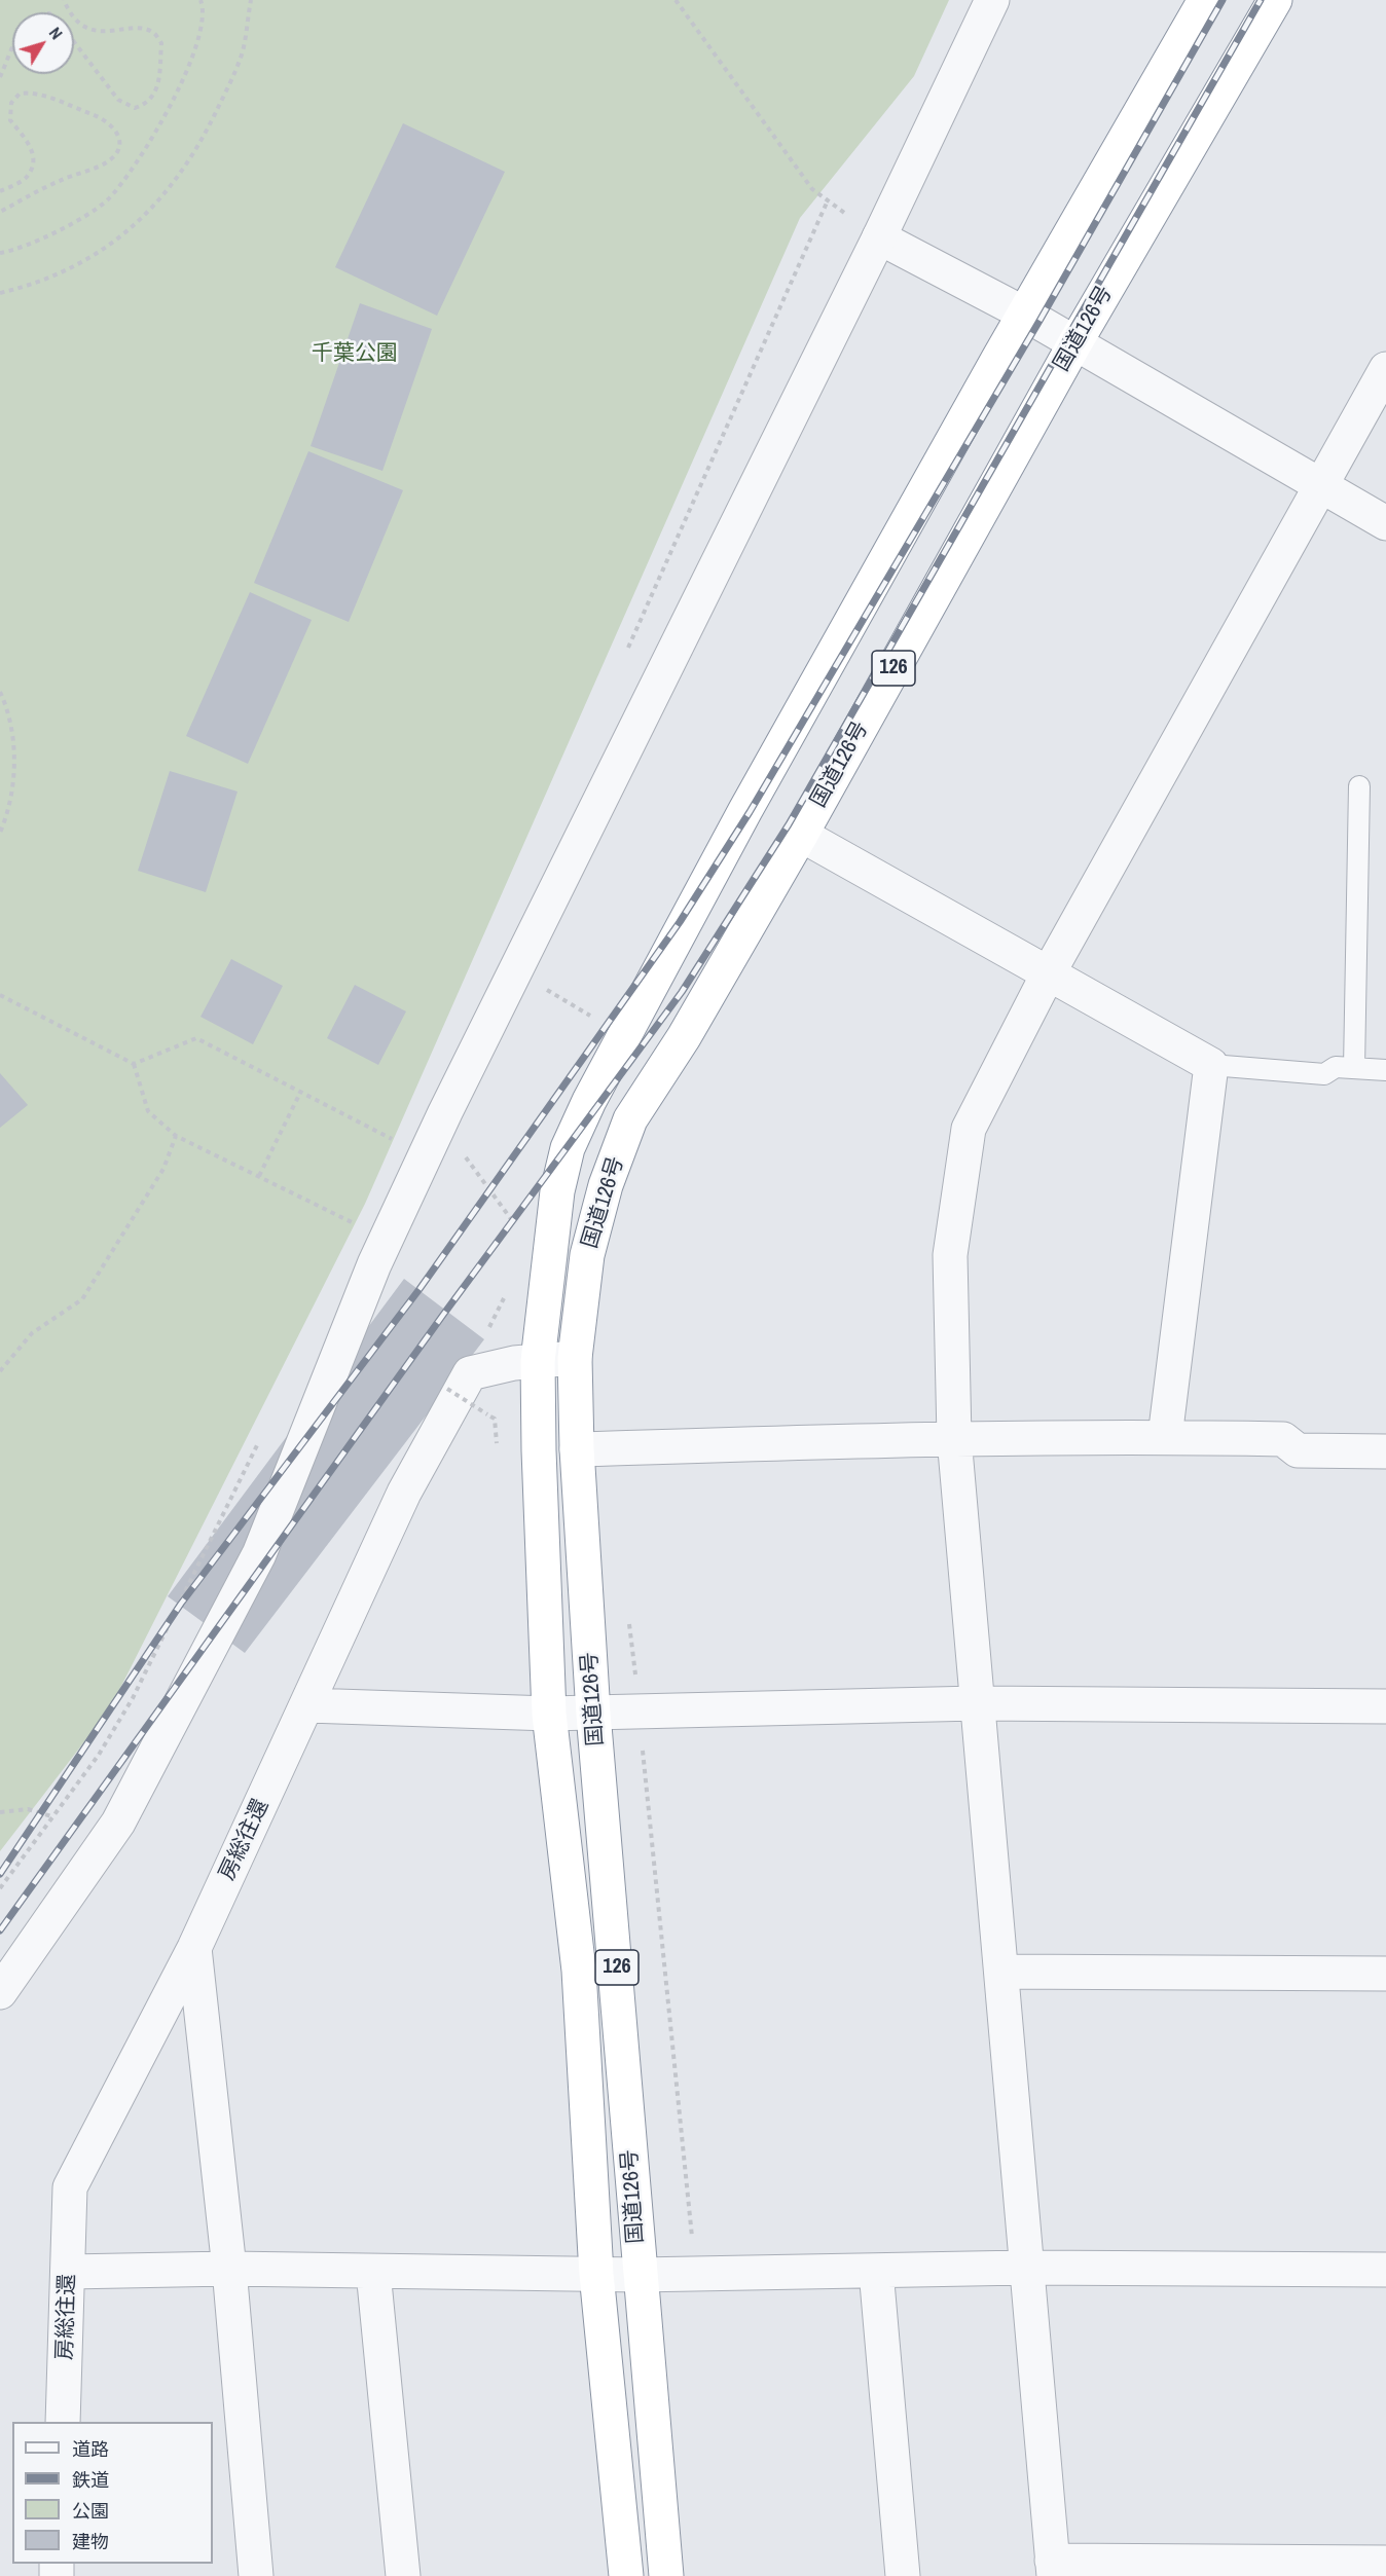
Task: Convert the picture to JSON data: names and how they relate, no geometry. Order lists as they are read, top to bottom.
{
  "streets": {
    "highway": ["国道126号", "126"],
    "street": ["房総往還"]
  },
  "crossings": [
    ["国道126号", "房総往還"]
  ],
  "parks": ["千葉公園"],
  "legend": [
    "道路",
    "鉄道",
    "公園",
    "建物"
  ],
  "north": "top right"
}
